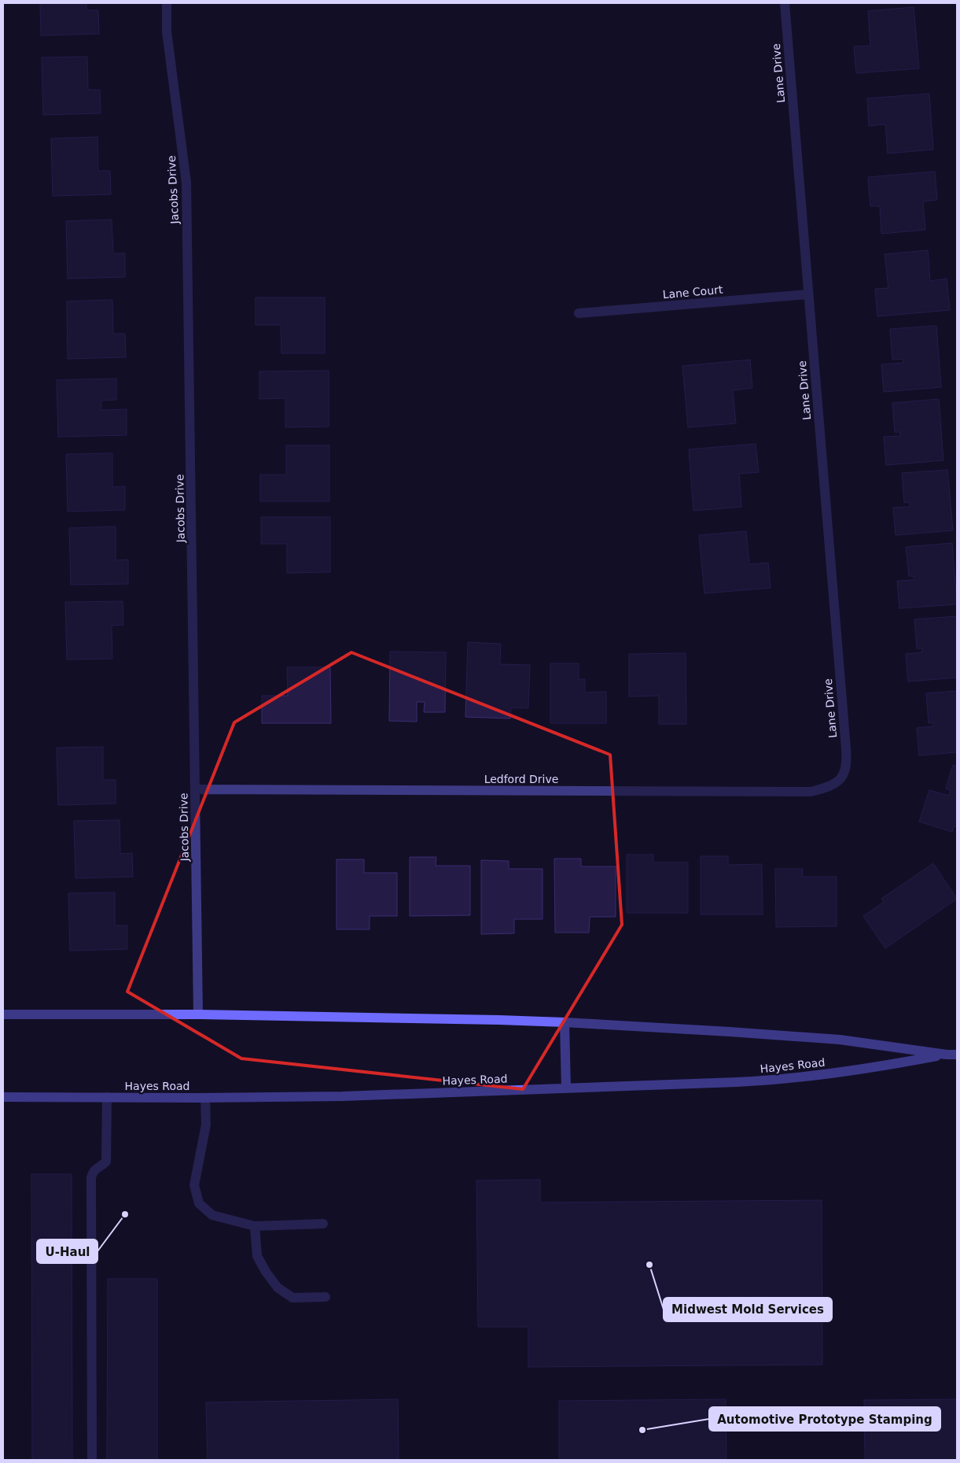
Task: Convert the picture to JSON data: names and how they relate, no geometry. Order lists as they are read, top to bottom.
{
  "streets": {
    "street": [
      "Lane Drive",
      "Jacobs Drive",
      "Lane Court",
      "Ledford Drive",
      "Hayes Road"
    ]
  },
  "crossings": [
    ["Lane Drive", "Lane Court"],
    ["Lane Drive", "Ledford Drive"],
    ["Jacobs Drive", "Ledford Drive"],
    ["Jacobs Drive", "Hayes Road"]
  ],
  "places": ["U-Haul", "Midwest Mold Services", "Automotive Prototype Stamping"]
}
